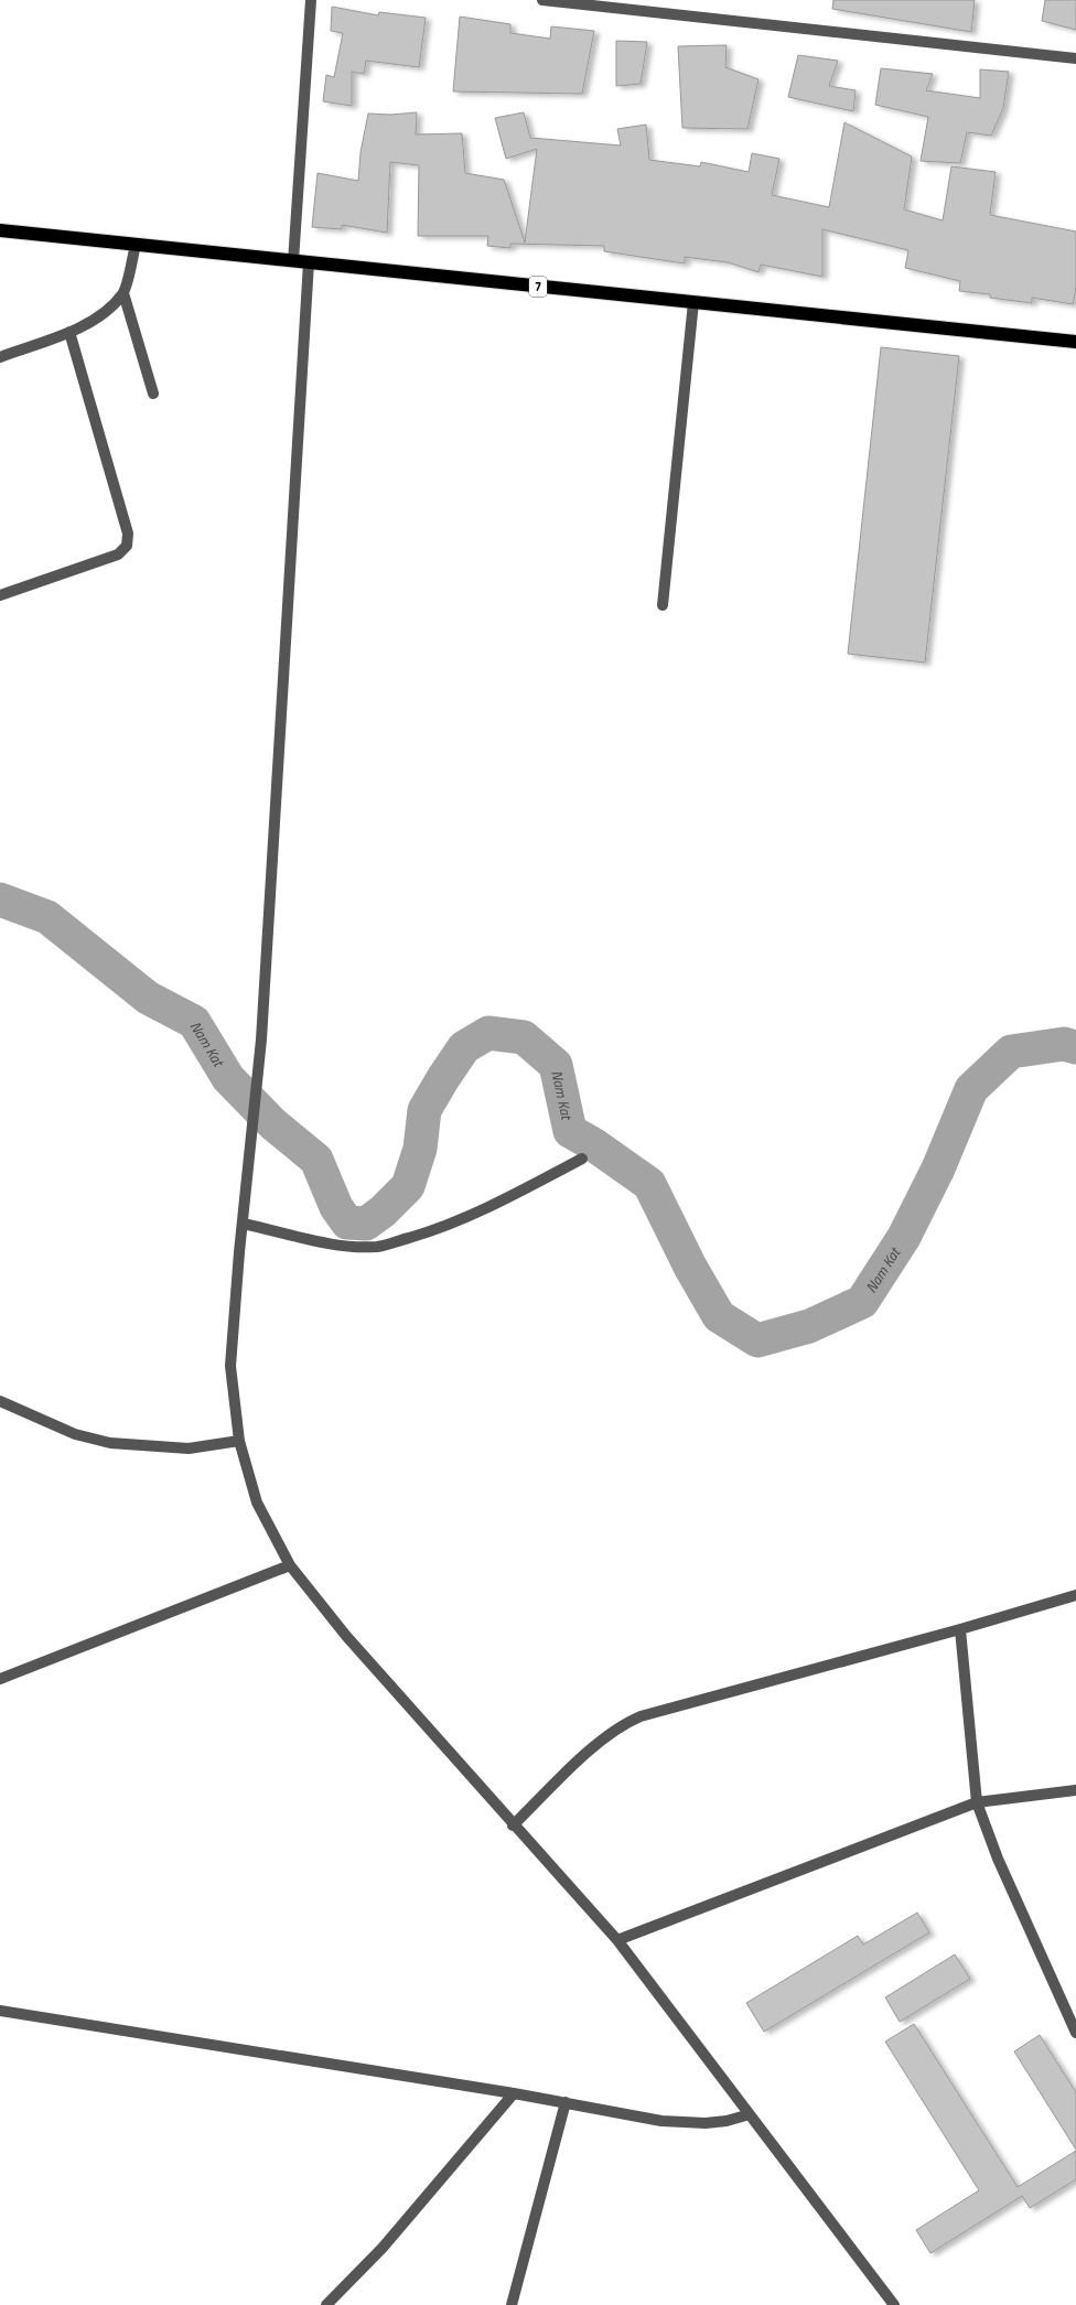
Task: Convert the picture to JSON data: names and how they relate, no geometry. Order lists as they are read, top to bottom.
{
  "streets": {
    "highway": ["7"]
  },
  "water": ["Nam Kat"]
}
